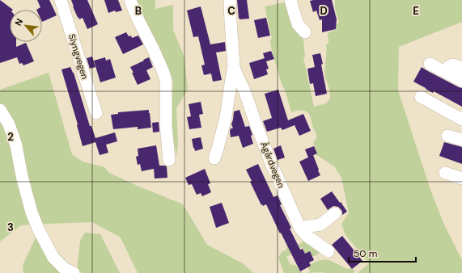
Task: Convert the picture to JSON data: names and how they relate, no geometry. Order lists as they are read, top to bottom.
{
  "streets": {
    "street": ["Slyngvegen", "Ågårdvegen"]
  },
  "scale_bar": "50 m",
  "north": "top left",
  "grid": {
    "columns": [
      "B",
      "C",
      "D",
      "E"
    ],
    "rows": ["2", "3"]
  }
}
